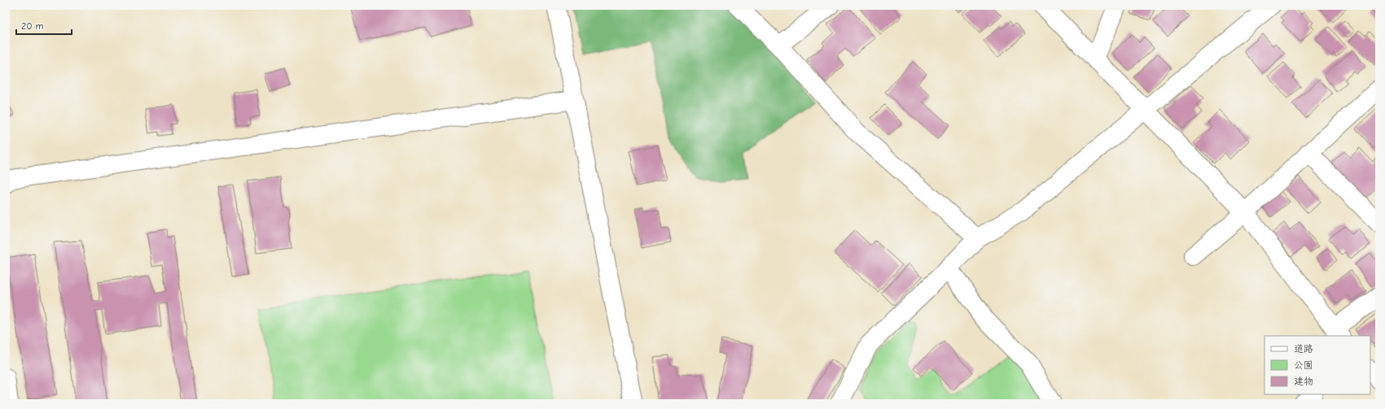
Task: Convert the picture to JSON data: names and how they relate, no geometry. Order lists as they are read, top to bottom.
{
  "legend": ["道路", "公園", "建物"],
  "scale_bar": "20 m"
}
